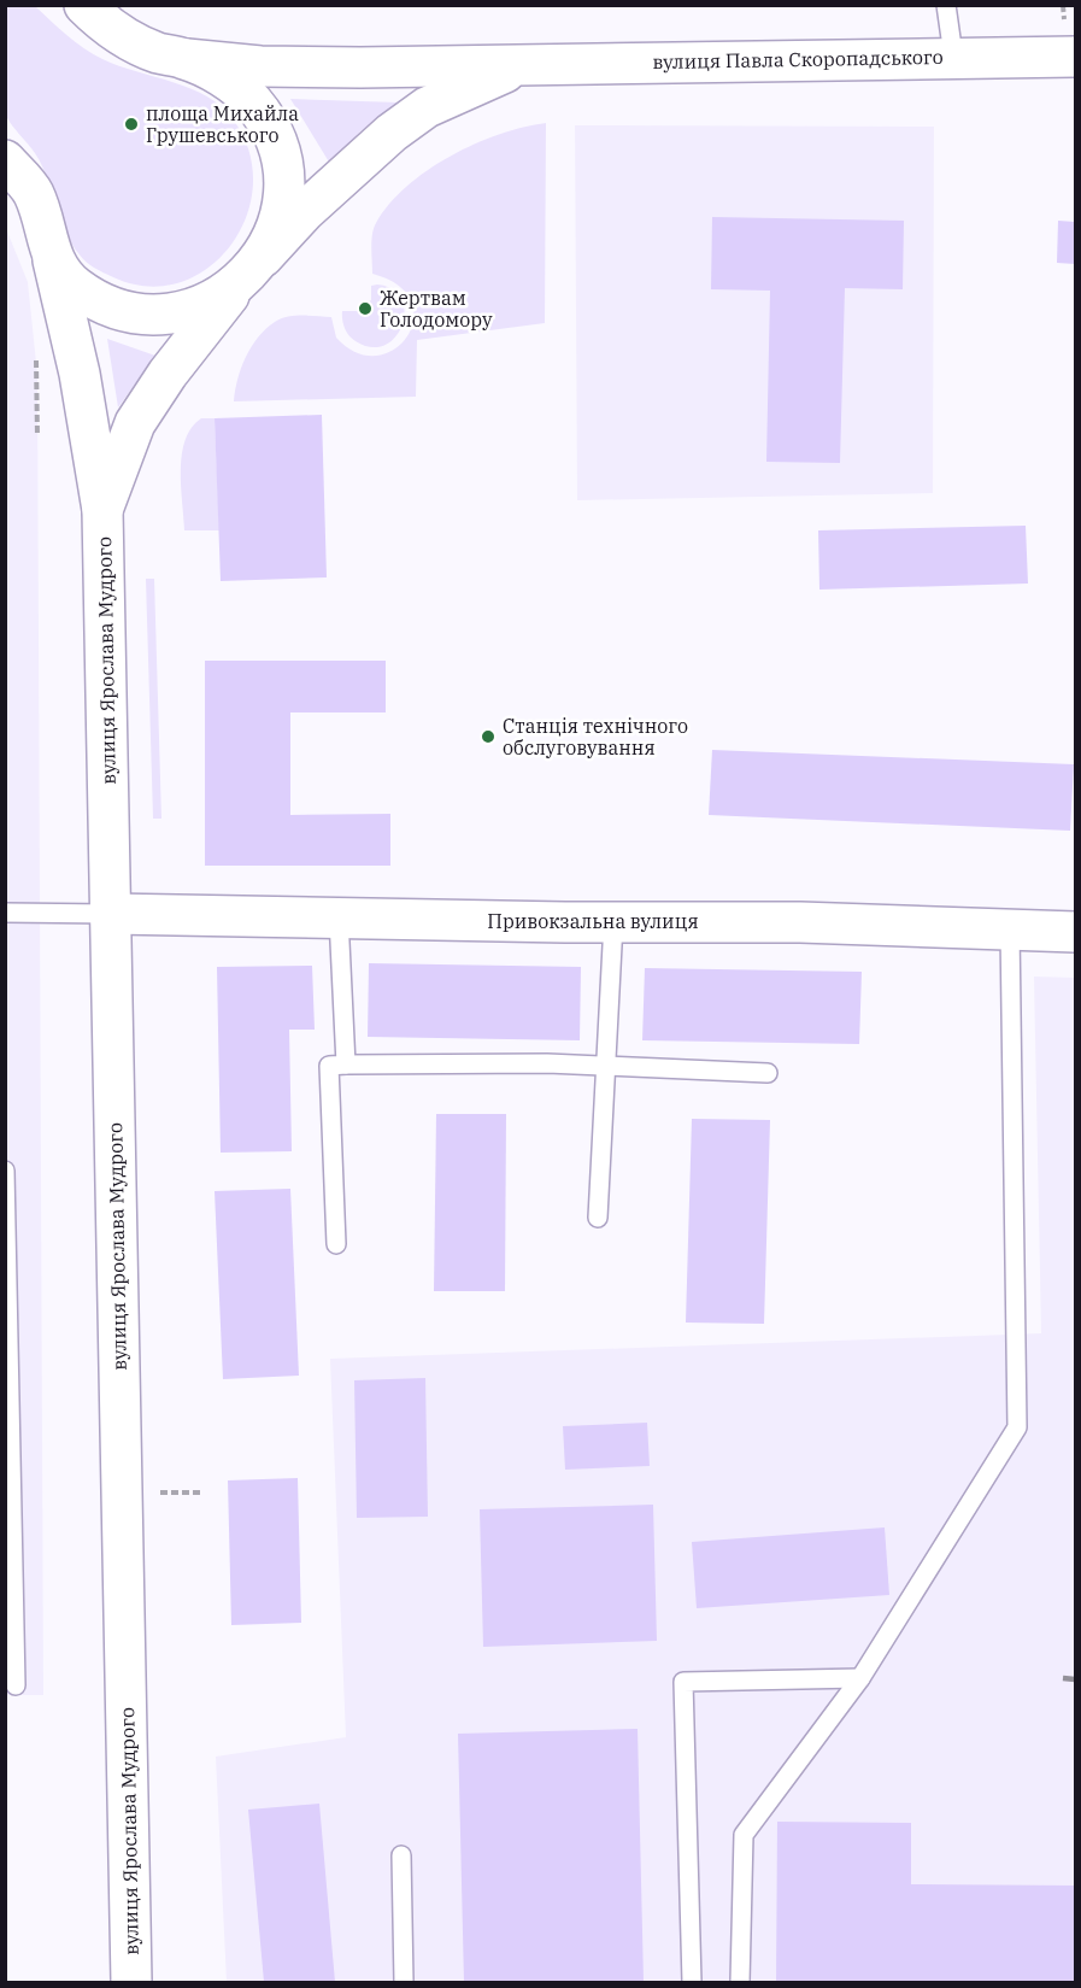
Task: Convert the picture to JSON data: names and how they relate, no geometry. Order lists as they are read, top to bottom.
{
  "streets": {
    "main road": ["вулиця Павла Скоропадського", "вулиця Ярослава Мудрого", "Привокзальна вулиця"]
  },
  "crossings": [
    ["вулиця Павла Скоропадського", "вулиця Ярослава Мудрого"],
    ["вулиця Ярослава Мудрого", "Привокзальна вулиця"]
  ],
  "places": ["площа Михайла Грушевського", "Жертвам Голодомору", "Станція технічного обслуговування"]
}
